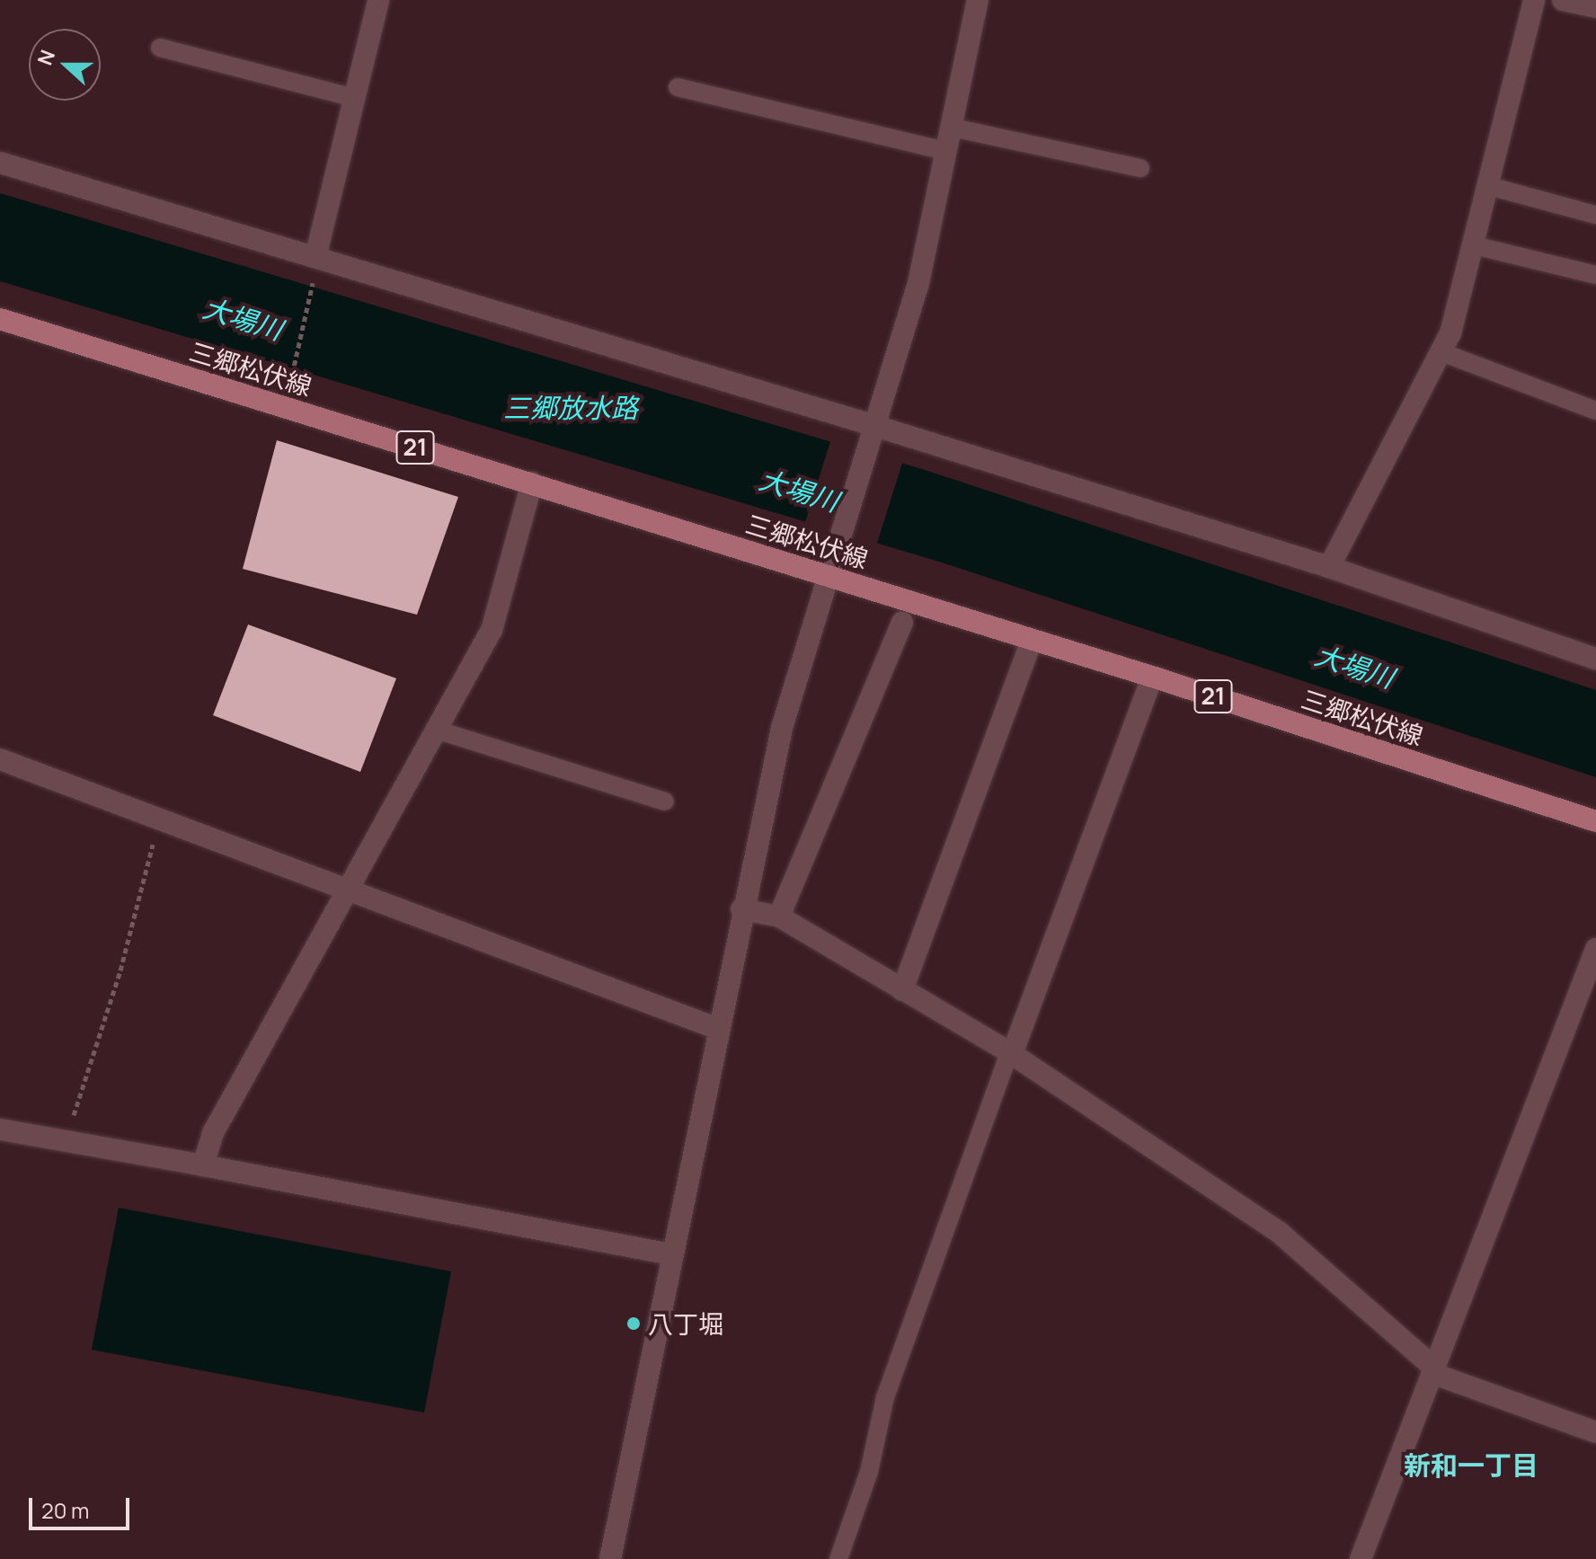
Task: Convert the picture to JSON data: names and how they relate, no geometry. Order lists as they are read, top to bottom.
{
  "streets": {
    "main road": ["三郷松伏線", "21"]
  },
  "districts": ["新和一丁目"],
  "water": ["大場川", "三郷放水路"],
  "places": ["八丁堀"],
  "scale_bar": "20 m",
  "north": "left"
}
